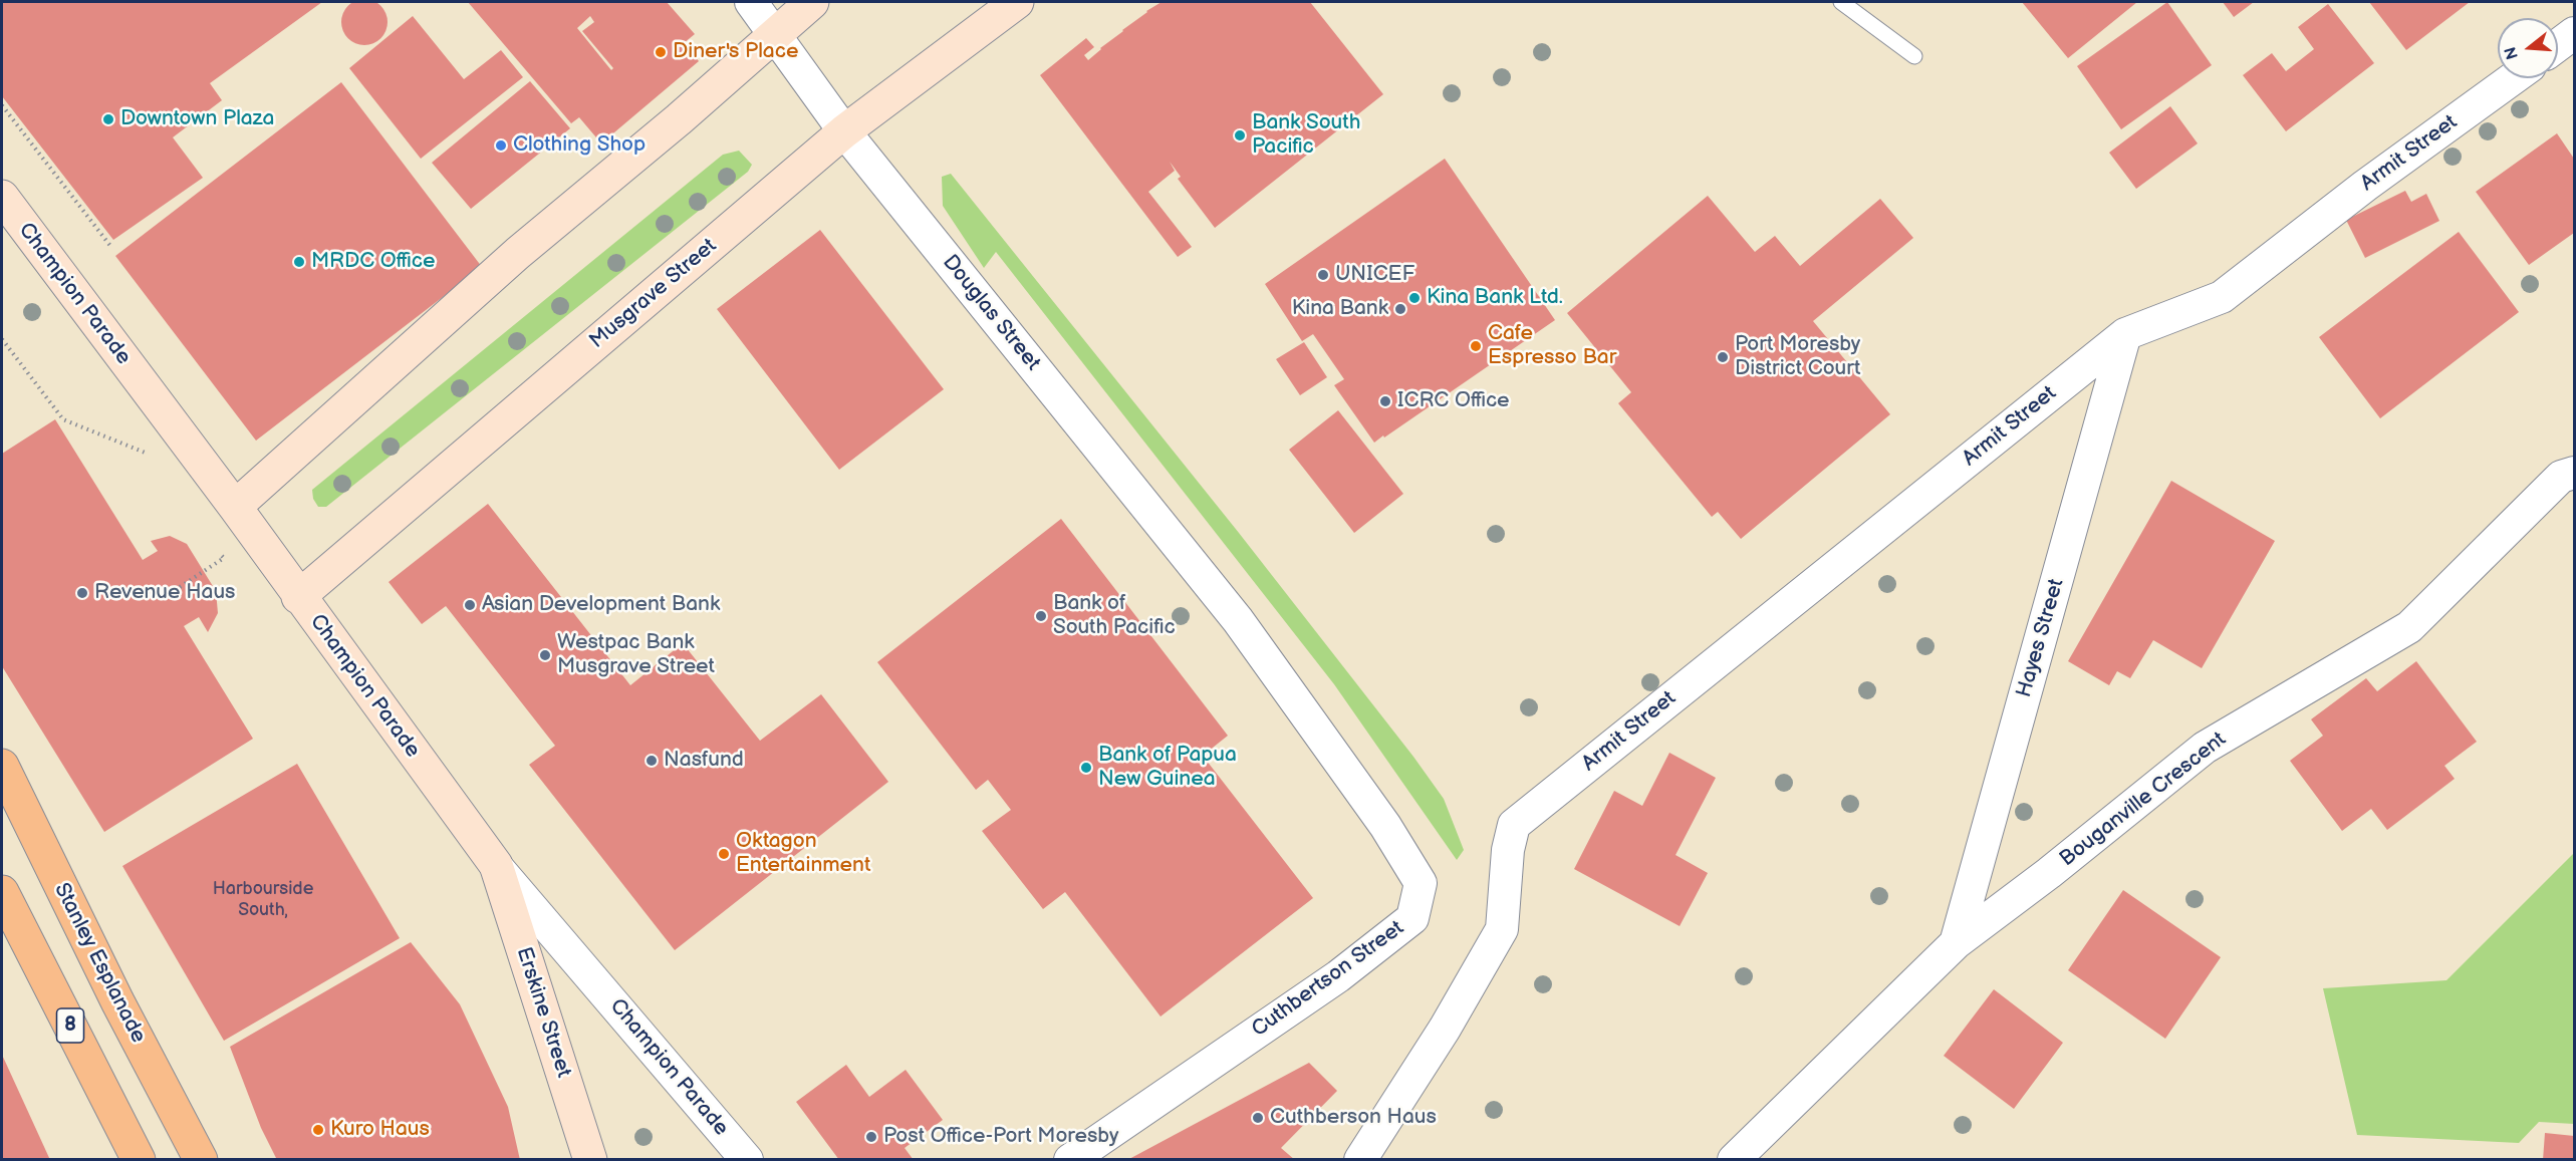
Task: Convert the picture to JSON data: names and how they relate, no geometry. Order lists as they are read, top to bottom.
{
  "streets": {
    "highway": ["Stanley Esplanade", "8"],
    "street": [
      "Armit Street",
      "Champion Parade",
      "Musgrave Street",
      "Douglas Street",
      "Hayes Street",
      "Bouganville Crescent",
      "Cuthbertson Street",
      "Erskine Street"
    ]
  },
  "crossings": [
    ["Armit Street", "Hayes Street"],
    ["Champion Parade", "Musgrave Street"],
    ["Champion Parade", "Erskine Street"],
    ["Musgrave Street", "Douglas Street"],
    ["Douglas Street", "Cuthbertson Street"],
    ["Hayes Street", "Bouganville Crescent"]
  ],
  "places": [
    "Diner's Place",
    "Downtown Plaza",
    "Bank South Pacific",
    "Clothing Shop",
    "MRDC Office",
    "UNICEF",
    "Kina Bank Ltd.",
    "Kina Bank",
    "Cafe Espresso Bar",
    "Port Moresby District Court",
    "ICRC Office",
    "Revenue Haus",
    "Asian Development Bank",
    "Bank of South Pacific",
    "Westpac Bank Musgrave Street",
    "Nasfund",
    "Bank of Papua New Guinea",
    "Oktagon Entertainment",
    "Cuthberson Haus",
    "Kuro Haus",
    "Post Office-Port Moresby"
  ],
  "house_numbers": ["Harbourside South,"],
  "north": "left"
}
